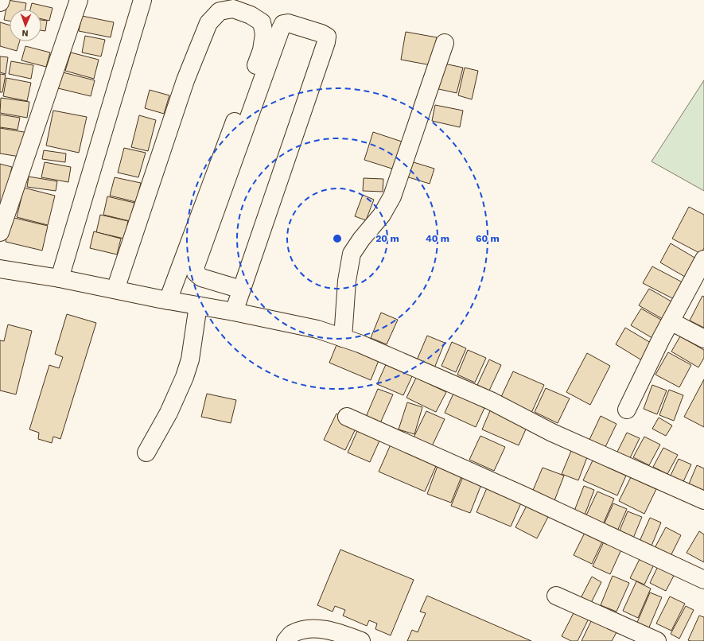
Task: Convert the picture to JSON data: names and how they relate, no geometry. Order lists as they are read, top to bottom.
{
  "north": "bottom",
  "rings": ["20 m", "40 m", "60 m"]
}
